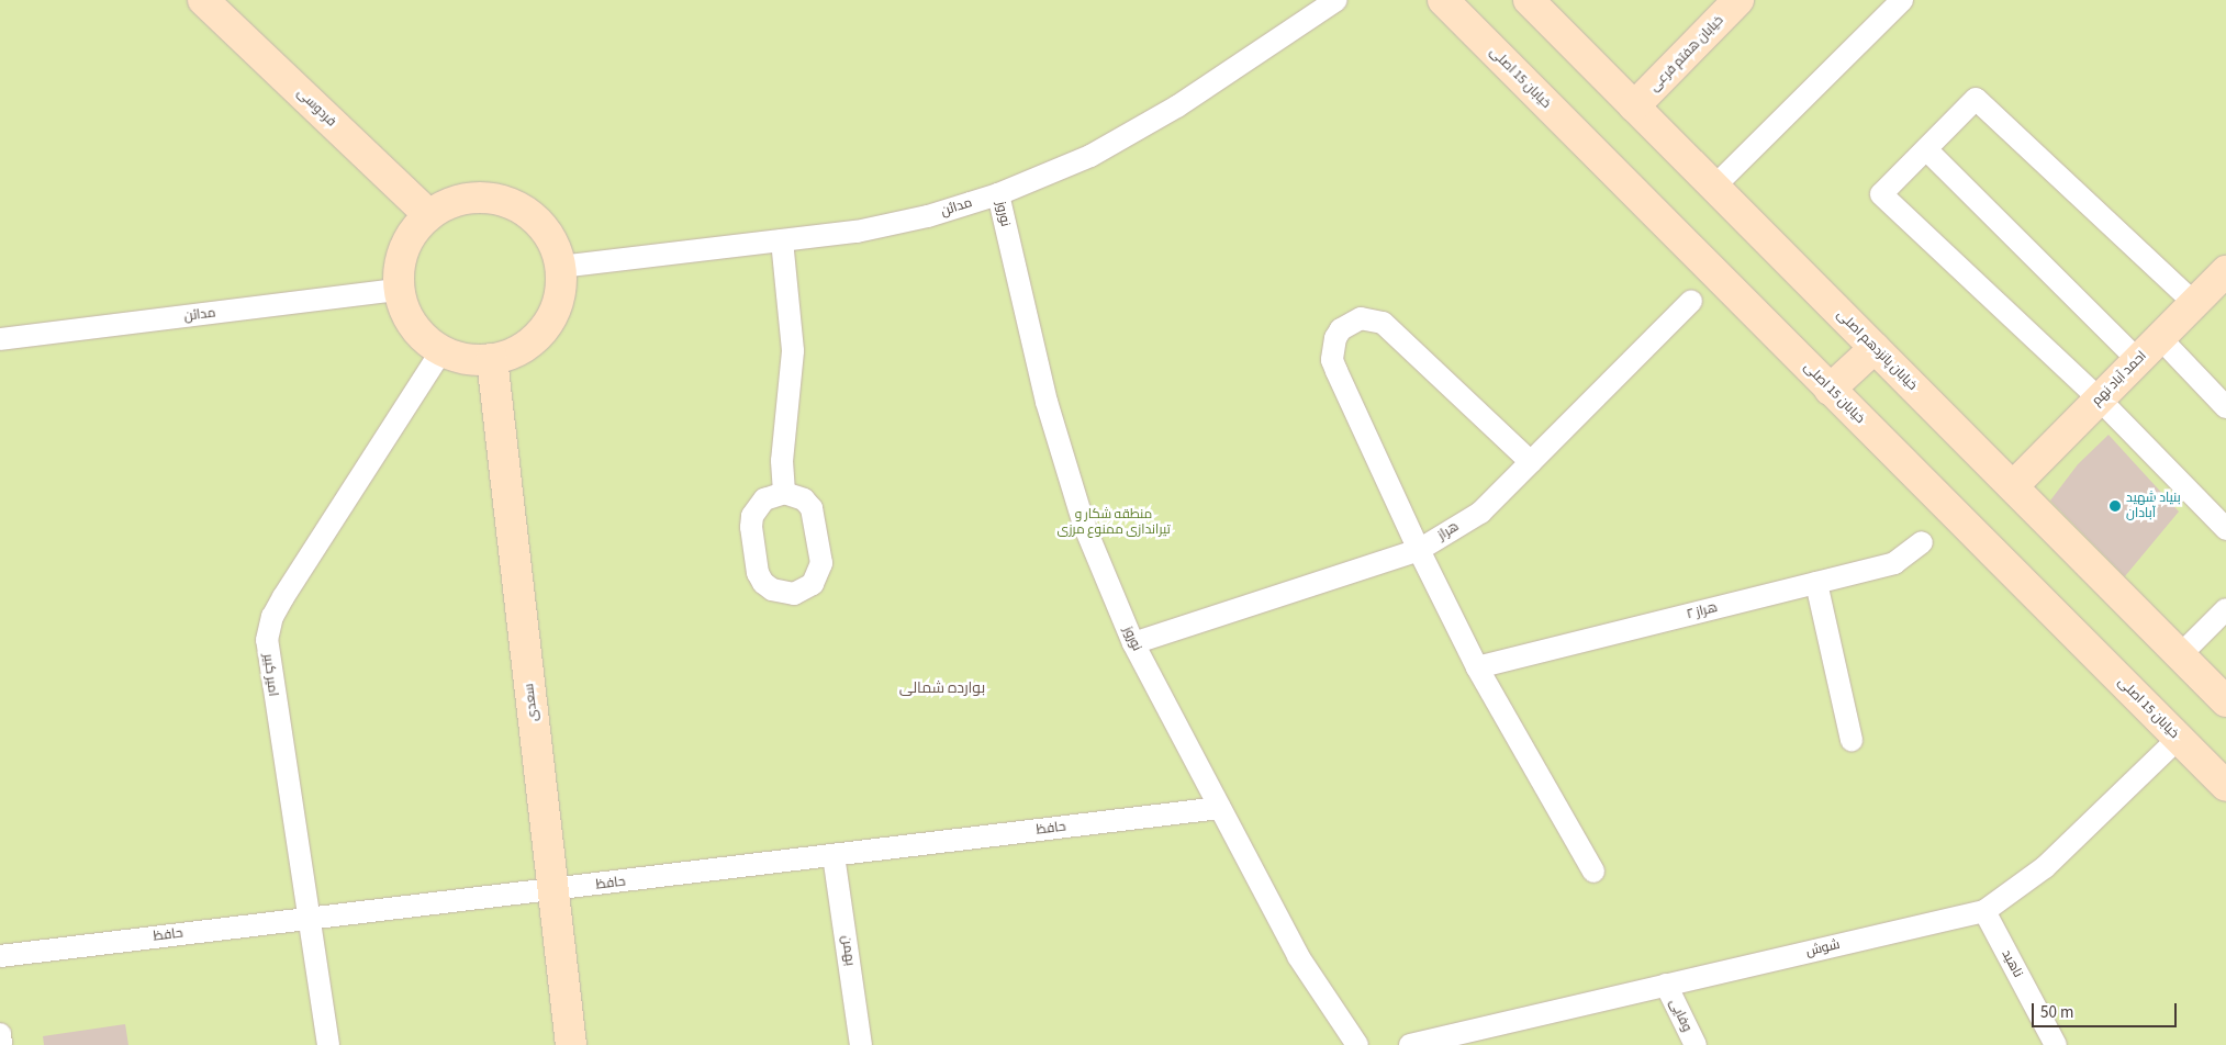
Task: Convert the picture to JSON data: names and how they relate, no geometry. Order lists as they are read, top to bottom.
{
  "streets": {
    "main road": [
      "خیابان هفتم فرعی",
      "خیابان 15 اصلی",
      "فردوسی",
      "خیابان پانزدهم اصلی",
      "احمد آباد نهم",
      "سعدی"
    ],
    "street": [
      "مدائن",
      "نوروز",
      "هراز",
      "هراز ۲",
      "امیر کبیر",
      "حافظ",
      "شوش",
      "بهمن",
      "ناهید",
      "وفایی"
    ]
  },
  "crossings": [
    ["خیابان هفتم فرعی", "خیابان پانزدهم اصلی"],
    ["خیابان 15 اصلی", "شوش"],
    ["فردوسی", "مدائن"],
    ["فردوسی", "امیر کبیر"],
    ["فردوسی", "سعدی"],
    ["مدائن", "نوروز"],
    ["مدائن", "امیر کبیر"],
    ["مدائن", "سعدی"],
    ["نوروز", "هراز"],
    ["نوروز", "حافظ"],
    ["خیابان پانزدهم اصلی", "احمد آباد نهم"],
    ["امیر کبیر", "سعدی"],
    ["امیر کبیر", "حافظ"],
    ["سعدی", "حافظ"],
    ["حافظ", "بهمن"],
    ["شوش", "ناهید"],
    ["شوش", "وفایی"]
  ],
  "districts": ["بوارده شمالی"],
  "parks": ["منطقه شکار و تیراندازی ممنوع مرزی"],
  "places": ["بنیاد شهید آبادان"],
  "scale_bar": "50 m"
}
